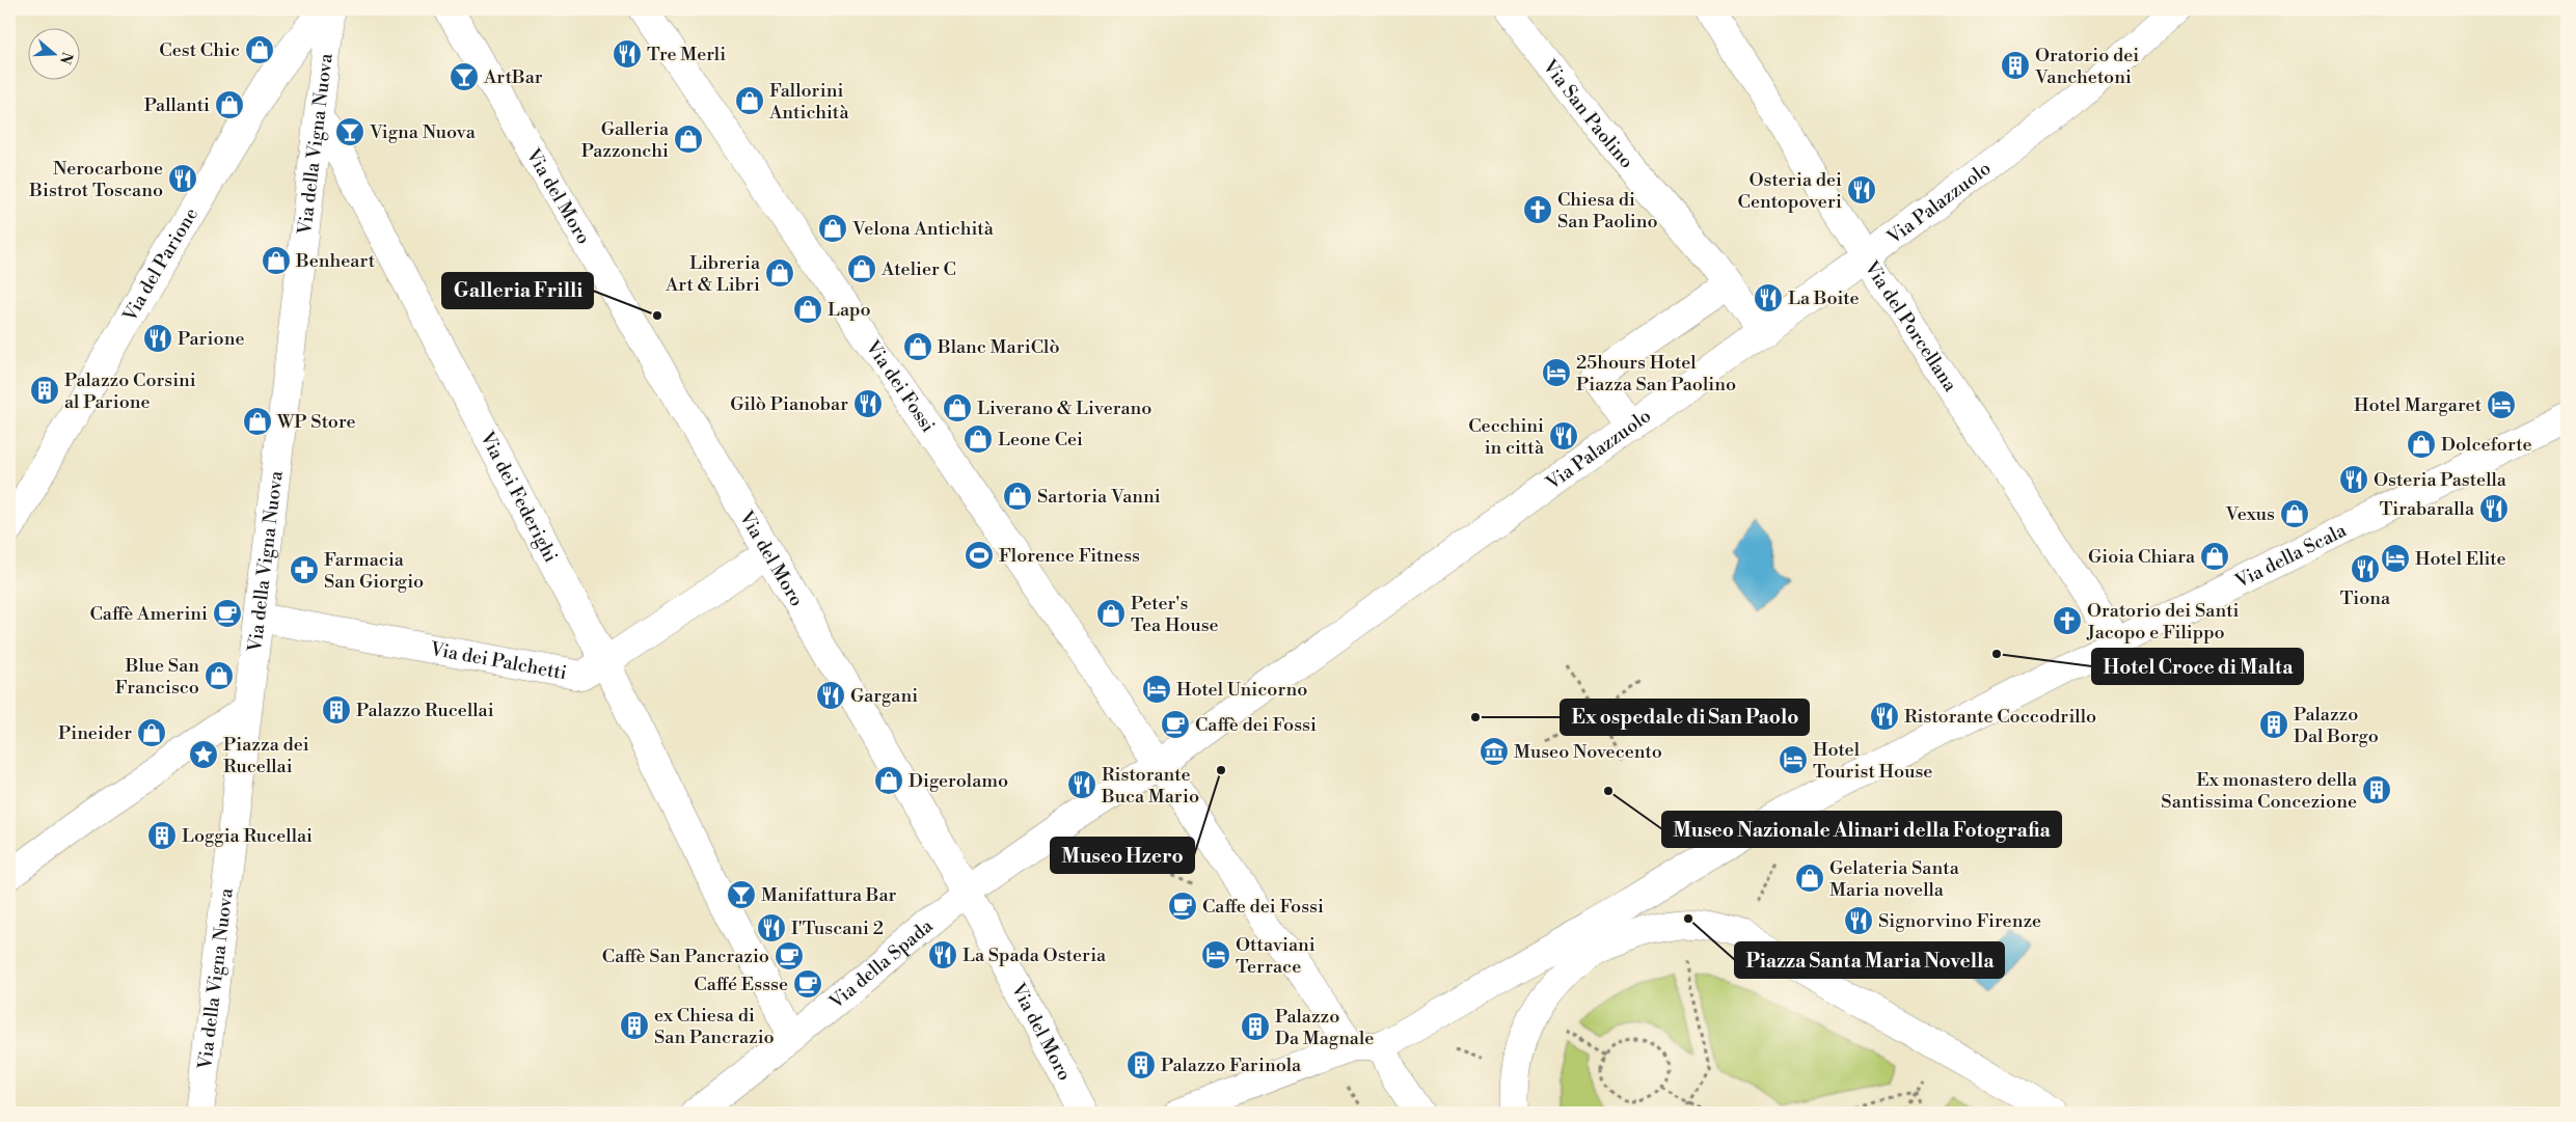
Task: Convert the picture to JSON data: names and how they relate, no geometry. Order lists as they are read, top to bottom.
{
  "streets": {
    "street": [
      "Via San Paolino",
      "Via della Vigna Nuova",
      "Via del Moro",
      "Via Palazzuolo",
      "Via del Parione",
      "Via del Porcellana",
      "Via dei Fossi",
      "Via dei Federighi",
      "Via della Scala",
      "Via dei Palchetti",
      "Via della Spada"
    ]
  },
  "crossings": [
    ["Via San Paolino", "Via Palazzuolo"],
    ["Via della Vigna Nuova", "Via dei Federighi"],
    ["Via della Vigna Nuova", "Via dei Palchetti"],
    ["Via del Moro", "Via dei Palchetti"],
    ["Via del Moro", "Via della Spada"],
    ["Via Palazzuolo", "Via del Porcellana"],
    ["Via Palazzuolo", "Via dei Fossi"],
    ["Via Palazzuolo", "Via della Spada"],
    ["Via del Porcellana", "Via della Scala"],
    ["Via dei Federighi", "Via dei Palchetti"],
    ["Via dei Federighi", "Via della Spada"]
  ],
  "places": {
    "shop": [
      "Cest Chic",
      "Fallorini Antichità",
      "Pallanti",
      "Galleria Pazzonchi",
      "Velona Antichità",
      "Benheart",
      "Atelier C",
      "Libreria Art & Libri",
      "Lapo",
      "Blanc MariClò",
      "Liverano & Liverano",
      "WP Store",
      "Leone Cei",
      "Dolceforte",
      "Sartoria Vanni",
      "Vexus",
      "Gioia Chiara",
      "Peter's Tea House",
      "Blue San Francisco",
      "Pineider",
      "Digerolamo",
      "Gelateria Santa Maria novella"
    ],
    "restaurant": [
      "Tre Merli",
      "Nerocarbone Bistrot Toscano",
      "Osteria dei Centopoveri",
      "La Boite",
      "Parione",
      "Gilò Pianobar",
      "Cecchini in città",
      "Osteria Pastella",
      "Tirabaralla",
      "Tiona",
      "Gargani",
      "Ristorante Coccodrillo",
      "Ristorante Buca Mario",
      "Signorvino Firenze",
      "I'Tuscani 2",
      "La Spada Osteria"
    ],
    "building": [
      "Oratorio dei Vanchetoni",
      "Palazzo Corsini al Parione",
      "Palazzo Rucellai",
      "Palazzo Dal Borgo",
      "Ex monastero della Santissima Concezione",
      "Loggia Rucellai",
      "ex Chiesa di San Pancrazio",
      "Palazzo Da Magnale",
      "Palazzo Farinola"
    ],
    "bar": ["ArtBar", "Vigna Nuova", "Manifattura Bar"],
    "church": ["Chiesa di San Paolino", "Oratorio dei Santi Jacopo e Filippo"],
    "other": [
      "Galleria Frilli",
      "Hotel Croce di Malta",
      "Ex ospedale di San Paolo",
      "Museo Hzero",
      "Museo Nazionale Alinari della Fotografia",
      "Piazza Santa Maria Novella"
    ],
    "hotel": [
      "25hours Hotel Piazza San Paolino",
      "Hotel Margaret",
      "Hotel Elite",
      "Hotel Unicorno",
      "Hotel Tourist House",
      "Ottaviani Terrace"
    ],
    "sports": ["Florence Fitness"],
    "pharmacy": ["Farmacia San Giorgio"],
    "cafe": [
      "Caffè Amerini",
      "Caffè dei Fossi",
      "Caffe dei Fossi",
      "Caffè San Pancrazio",
      "Caffé Essse"
    ],
    "museum": ["Museo Novecento"],
    "place": ["Piazza dei Rucellai"]
  },
  "north": "right"
}
